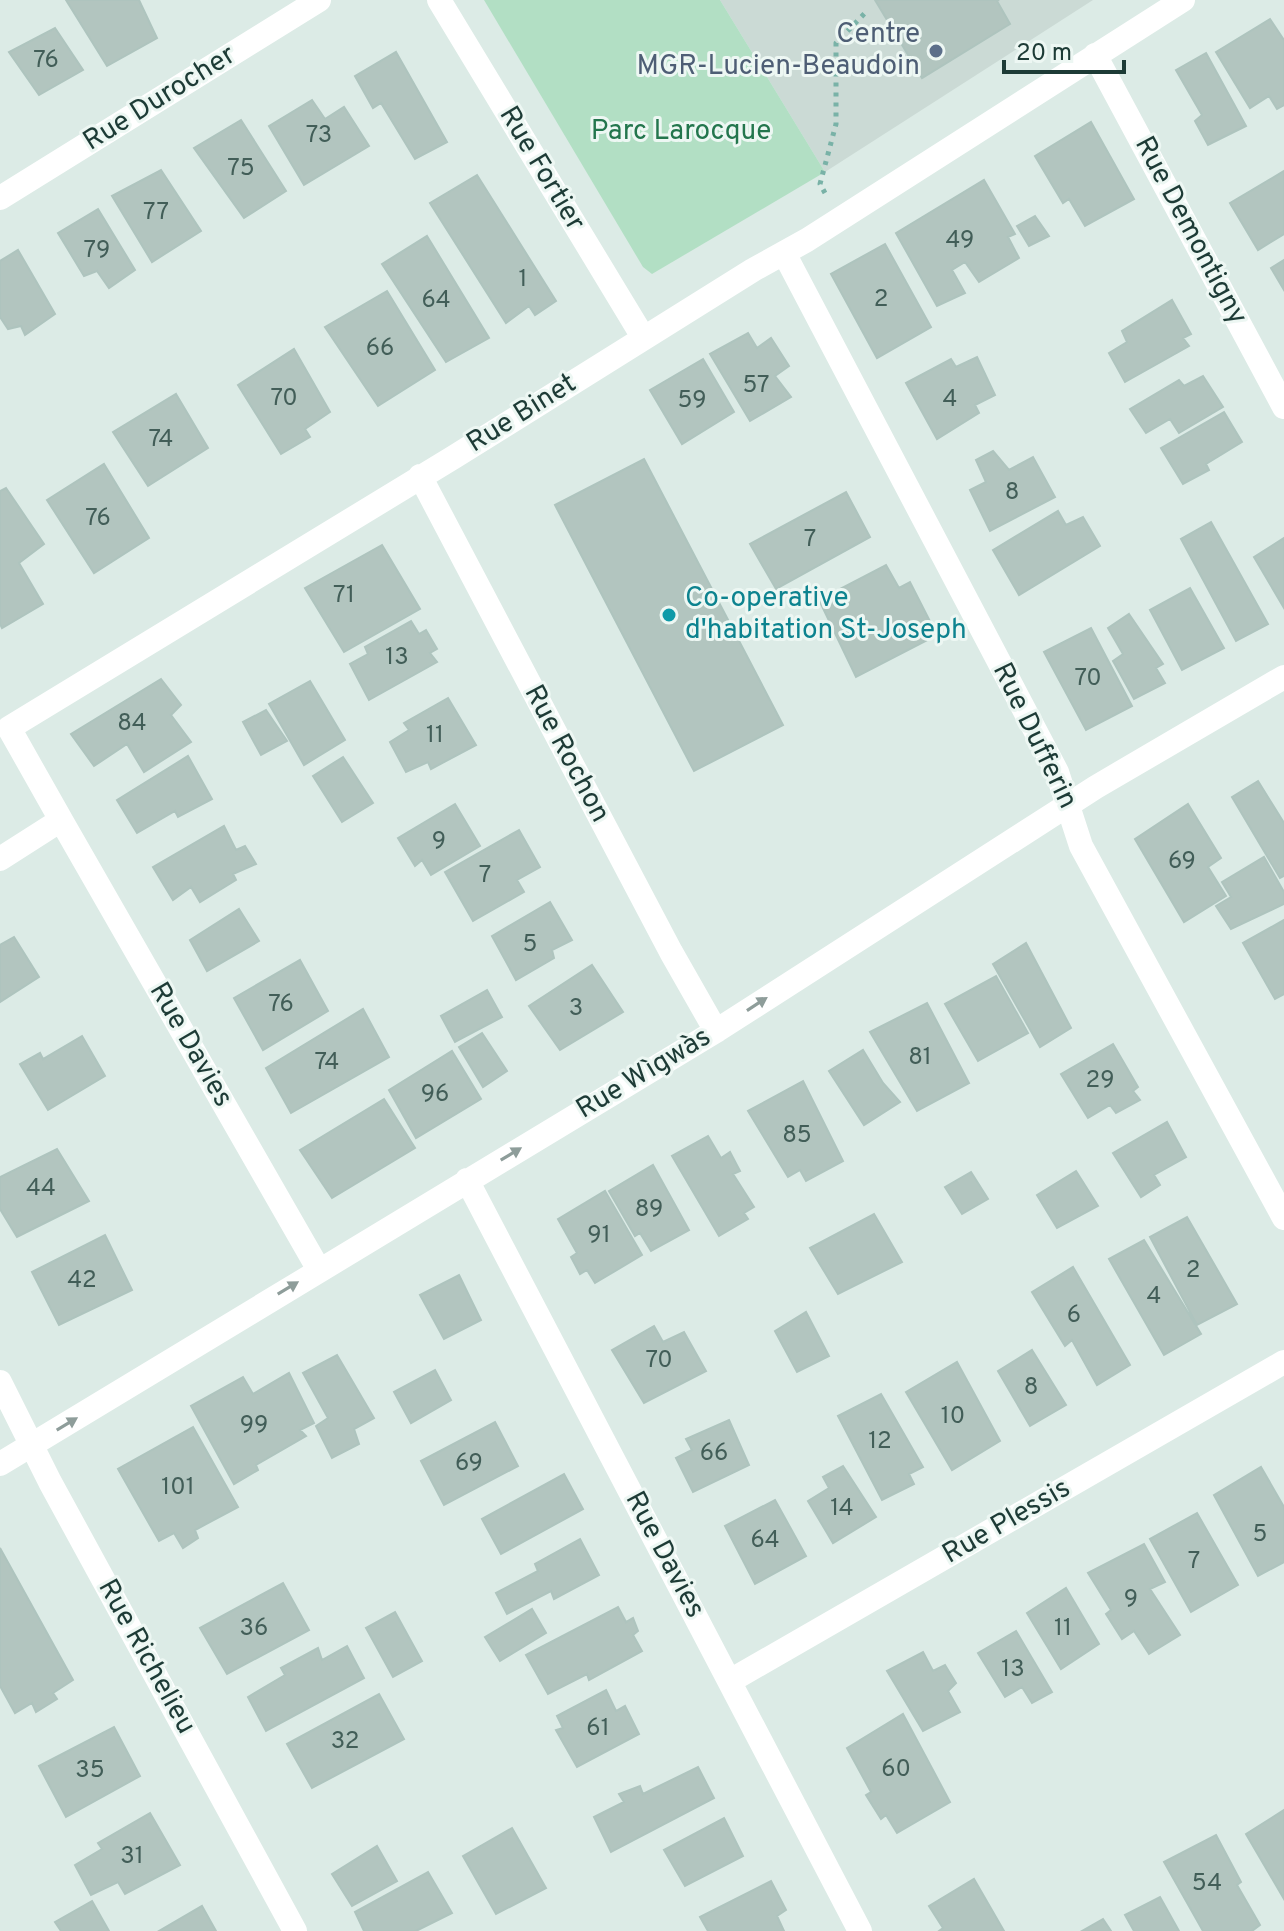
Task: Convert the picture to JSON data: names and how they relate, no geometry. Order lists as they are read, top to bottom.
{
  "streets": {
    "street": [
      "Rue Durocher",
      "Rue Fortier",
      "Rue Demontigny",
      "Rue Binet",
      "Rue Dufferin",
      "Rue Rochon",
      "Rue Davies",
      "Rue Wìgwàs",
      "Rue Plessis",
      "Rue Richelieu"
    ]
  },
  "crossings": [
    ["Rue Fortier", "Rue Binet"],
    ["Rue Demontigny", "Rue Binet"],
    ["Rue Binet", "Rue Dufferin"],
    ["Rue Binet", "Rue Rochon"],
    ["Rue Binet", "Rue Davies"],
    ["Rue Dufferin", "Rue Wìgwàs"],
    ["Rue Rochon", "Rue Wìgwàs"],
    ["Rue Davies", "Rue Wìgwàs"],
    ["Rue Davies", "Rue Plessis"],
    ["Rue Wìgwàs", "Rue Richelieu"]
  ],
  "one_way": ["Rue Wìgwàs"],
  "parks": ["Parc Larocque"],
  "places": ["Centre MGR-Lucien-Beaudoin", "Co-operative d'habitation St-Joseph"],
  "house_numbers": [
    "76",
    "73",
    "75",
    "77",
    "49",
    "79",
    "1",
    "2",
    "64",
    "66",
    "57",
    "70",
    "4",
    "59",
    "74",
    "8",
    "76",
    "7",
    "71",
    "13",
    "70",
    "84",
    "11",
    "9",
    "69",
    "7",
    "5",
    "76",
    "3",
    "81",
    "74",
    "29",
    "96",
    "85",
    "44",
    "89",
    "91",
    "2",
    "42",
    "4",
    "6",
    "70",
    "8",
    "10",
    "99",
    "12",
    "66",
    "69",
    "101",
    "14",
    "5",
    "64",
    "7",
    "9",
    "36",
    "11",
    "13",
    "61",
    "32",
    "60",
    "35",
    "31",
    "54"
  ],
  "scale_bar": "20 m"
}
